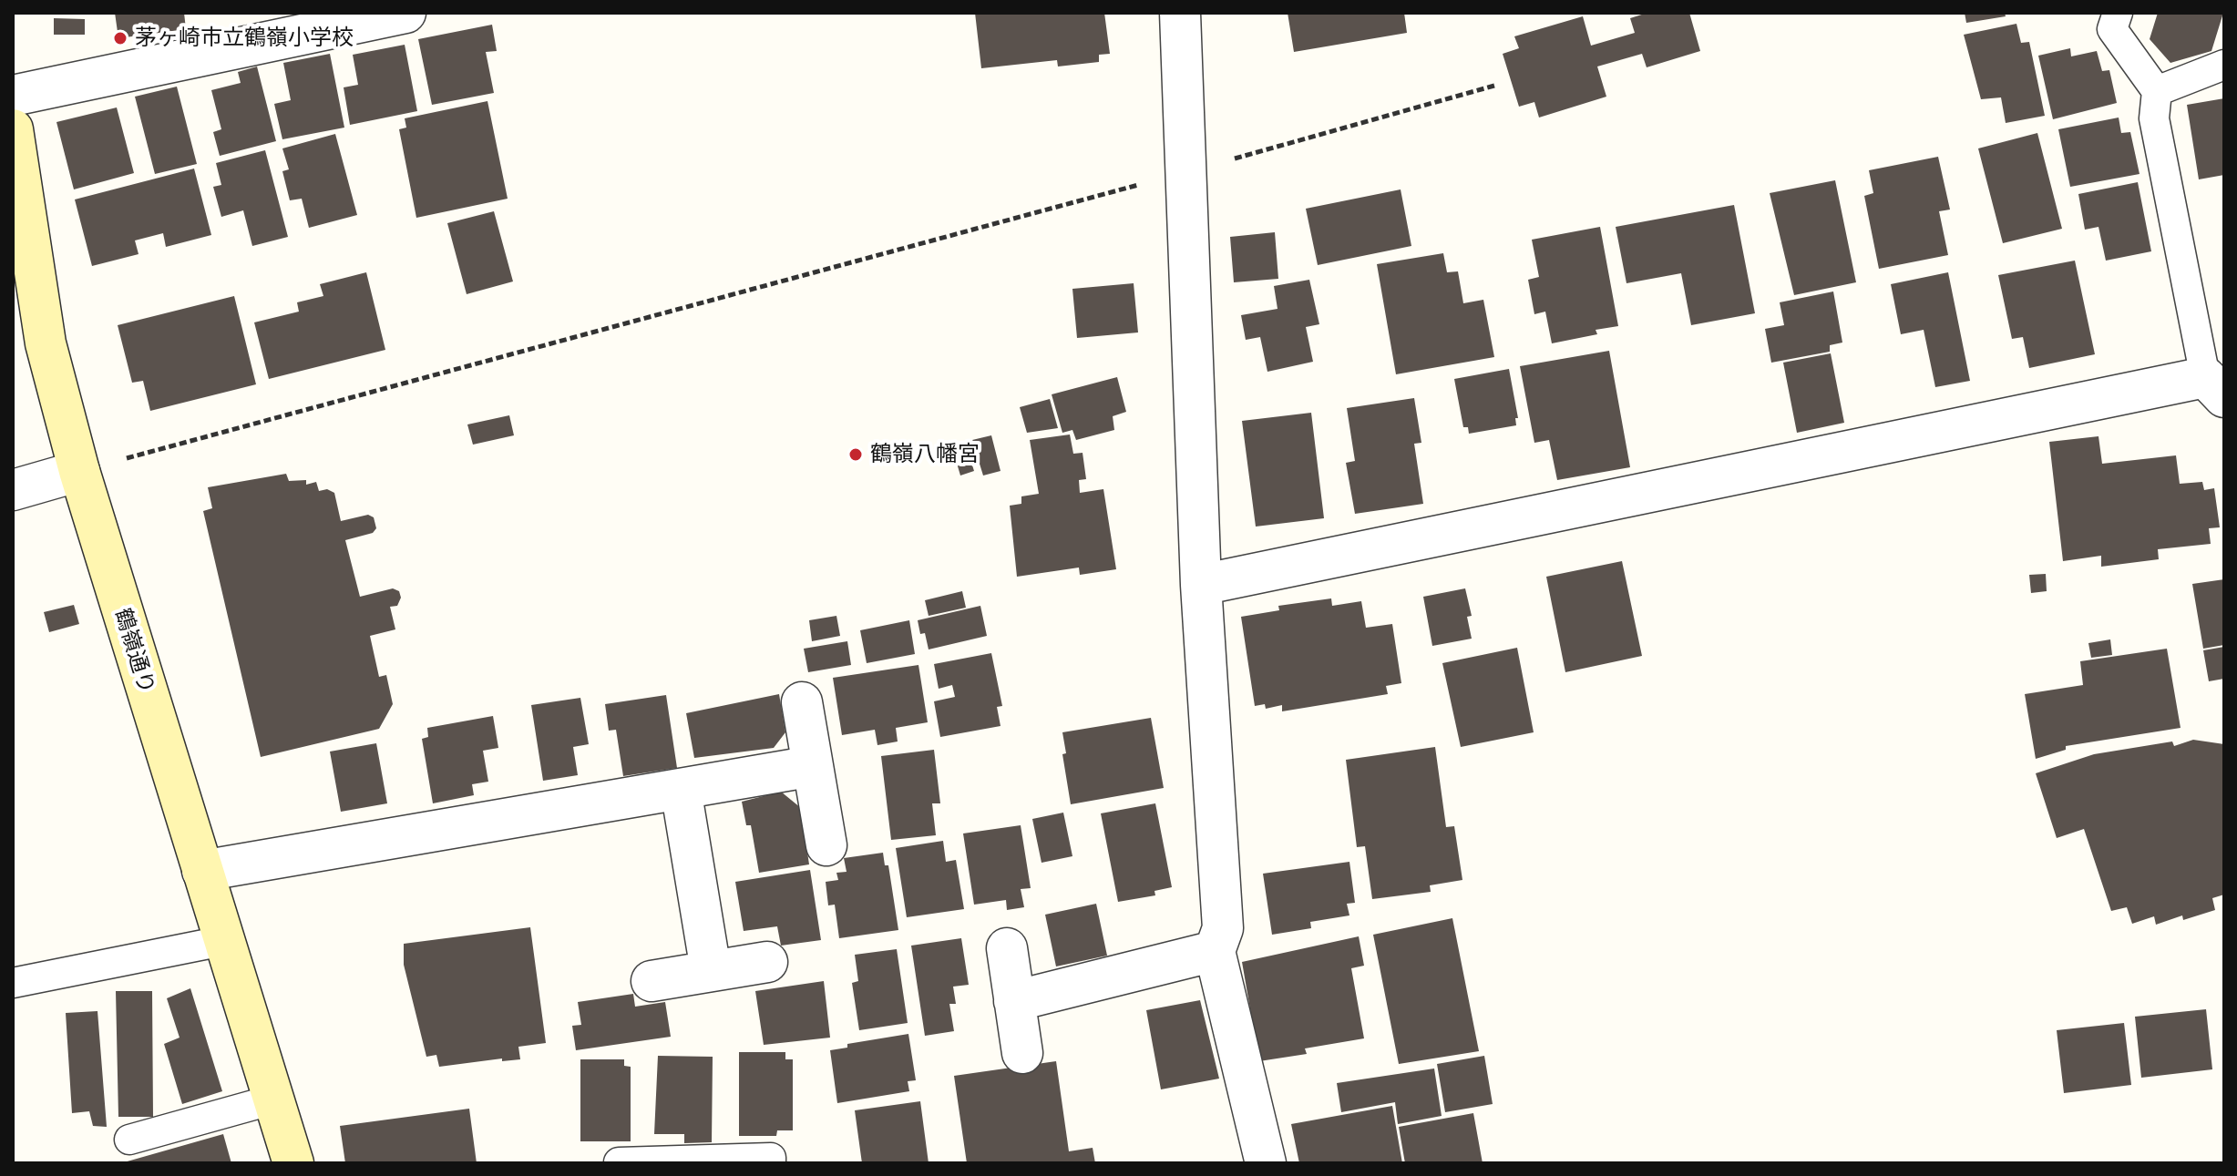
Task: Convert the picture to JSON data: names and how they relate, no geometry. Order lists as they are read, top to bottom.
{
  "streets": {
    "street": ["鶴嶺通り"]
  },
  "places": ["茅ヶ崎市立鶴嶺小学校", "鶴嶺八幡宮"]
}
